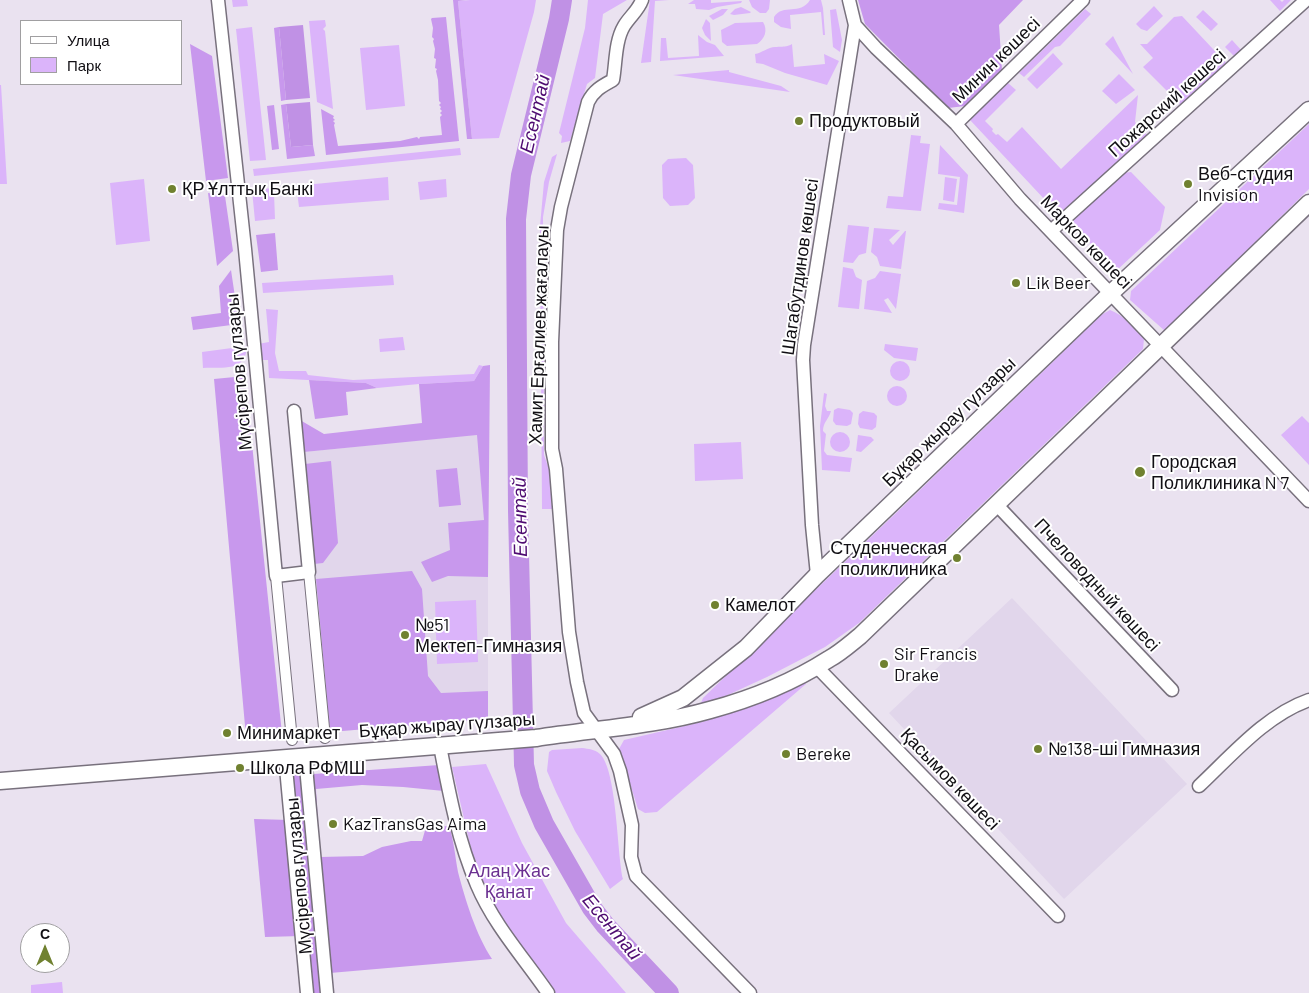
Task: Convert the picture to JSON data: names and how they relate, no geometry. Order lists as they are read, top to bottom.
{
  "streets": {
    "street": [
      "Минин көшесі",
      "Пожарский көшесі",
      "Марков көшесі",
      "Шагабутдинов көшесі",
      "Хамит Ерғалиев жағалауы",
      "Мүсірепов гүлзары",
      "Бұқар жырау гүлзары",
      "Пчеловодный көшесі",
      "Қасымов көшесі"
    ]
  },
  "crossings": [
    ["Минин көшесі", "Марков көшесі"],
    ["Пожарский көшесі", "Марков көшесі"],
    ["Марков көшесі", "Шагабутдинов көшесі"],
    ["Марков көшесі", "Бұқар жырау гүлзары"],
    ["Шагабутдинов көшесі", "Бұқар жырау гүлзары"],
    ["Хамит Ерғалиев жағалауы", "Бұқар жырау гүлзары"],
    ["Мүсірепов гүлзары", "Бұқар жырау гүлзары"],
    ["Бұқар жырау гүлзары", "Пчеловодный көшесі"],
    ["Бұқар жырау гүлзары", "Қасымов көшесі"]
  ],
  "water": ["Есентай"],
  "parks": ["Алаң Жас Қанат"],
  "places": [
    "Продуктовый",
    "Веб-студия Invision",
    "ҚР Ұлттық Банкі",
    "Lik Beer",
    "Городская Поликлиника N 7",
    "Студенческая поликлиника",
    "Камелот",
    "№51 Мектеп-Гимназия",
    "Sir Francis Drake",
    "Минимаркет",
    "№138-ші Гимназия",
    "Bereke",
    "Школа РФМШ",
    "KazTransGas Aima"
  ],
  "legend": ["Улица", "Парк"],
  "north": "top"
}
